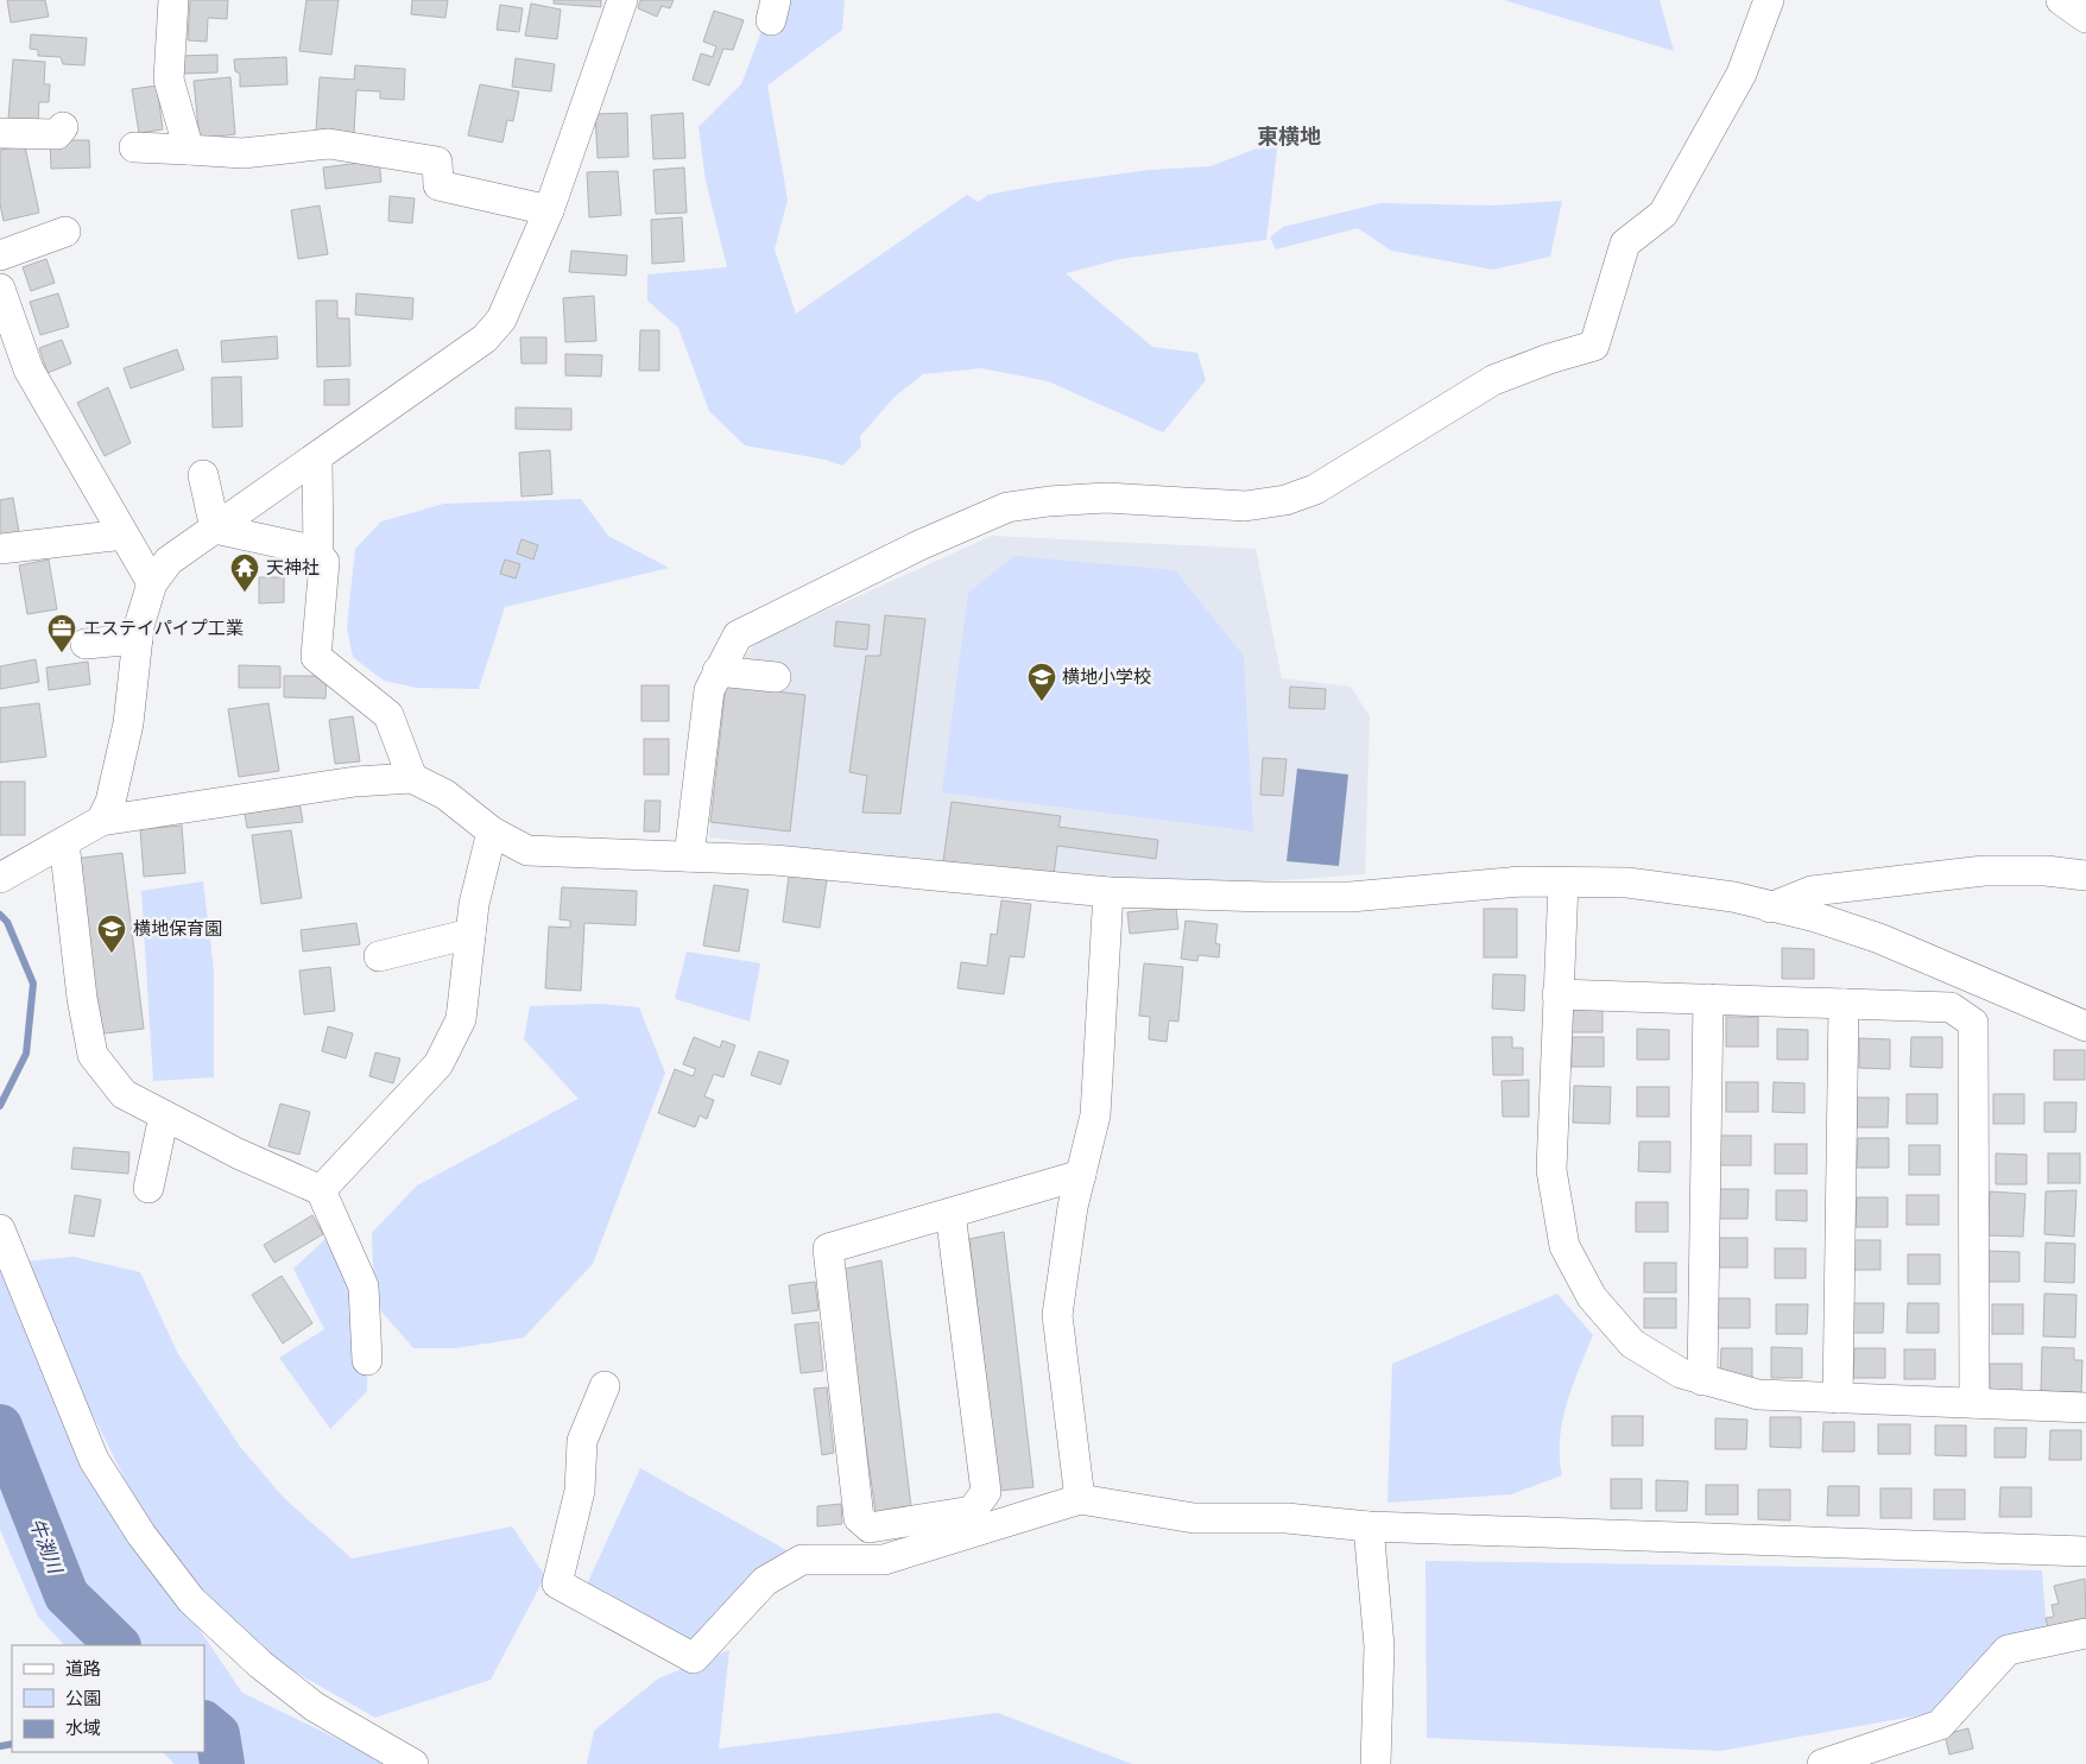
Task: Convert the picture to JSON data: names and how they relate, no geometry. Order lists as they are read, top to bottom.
{
  "districts": ["東横地"],
  "water": ["牛渕川"],
  "places": {
    "temple": ["天神社"],
    "office": ["エステイパイプ工業"],
    "school or university": ["横地小学校", "横地保育園"]
  },
  "legend": ["道路", "公園", "水域"]
}
